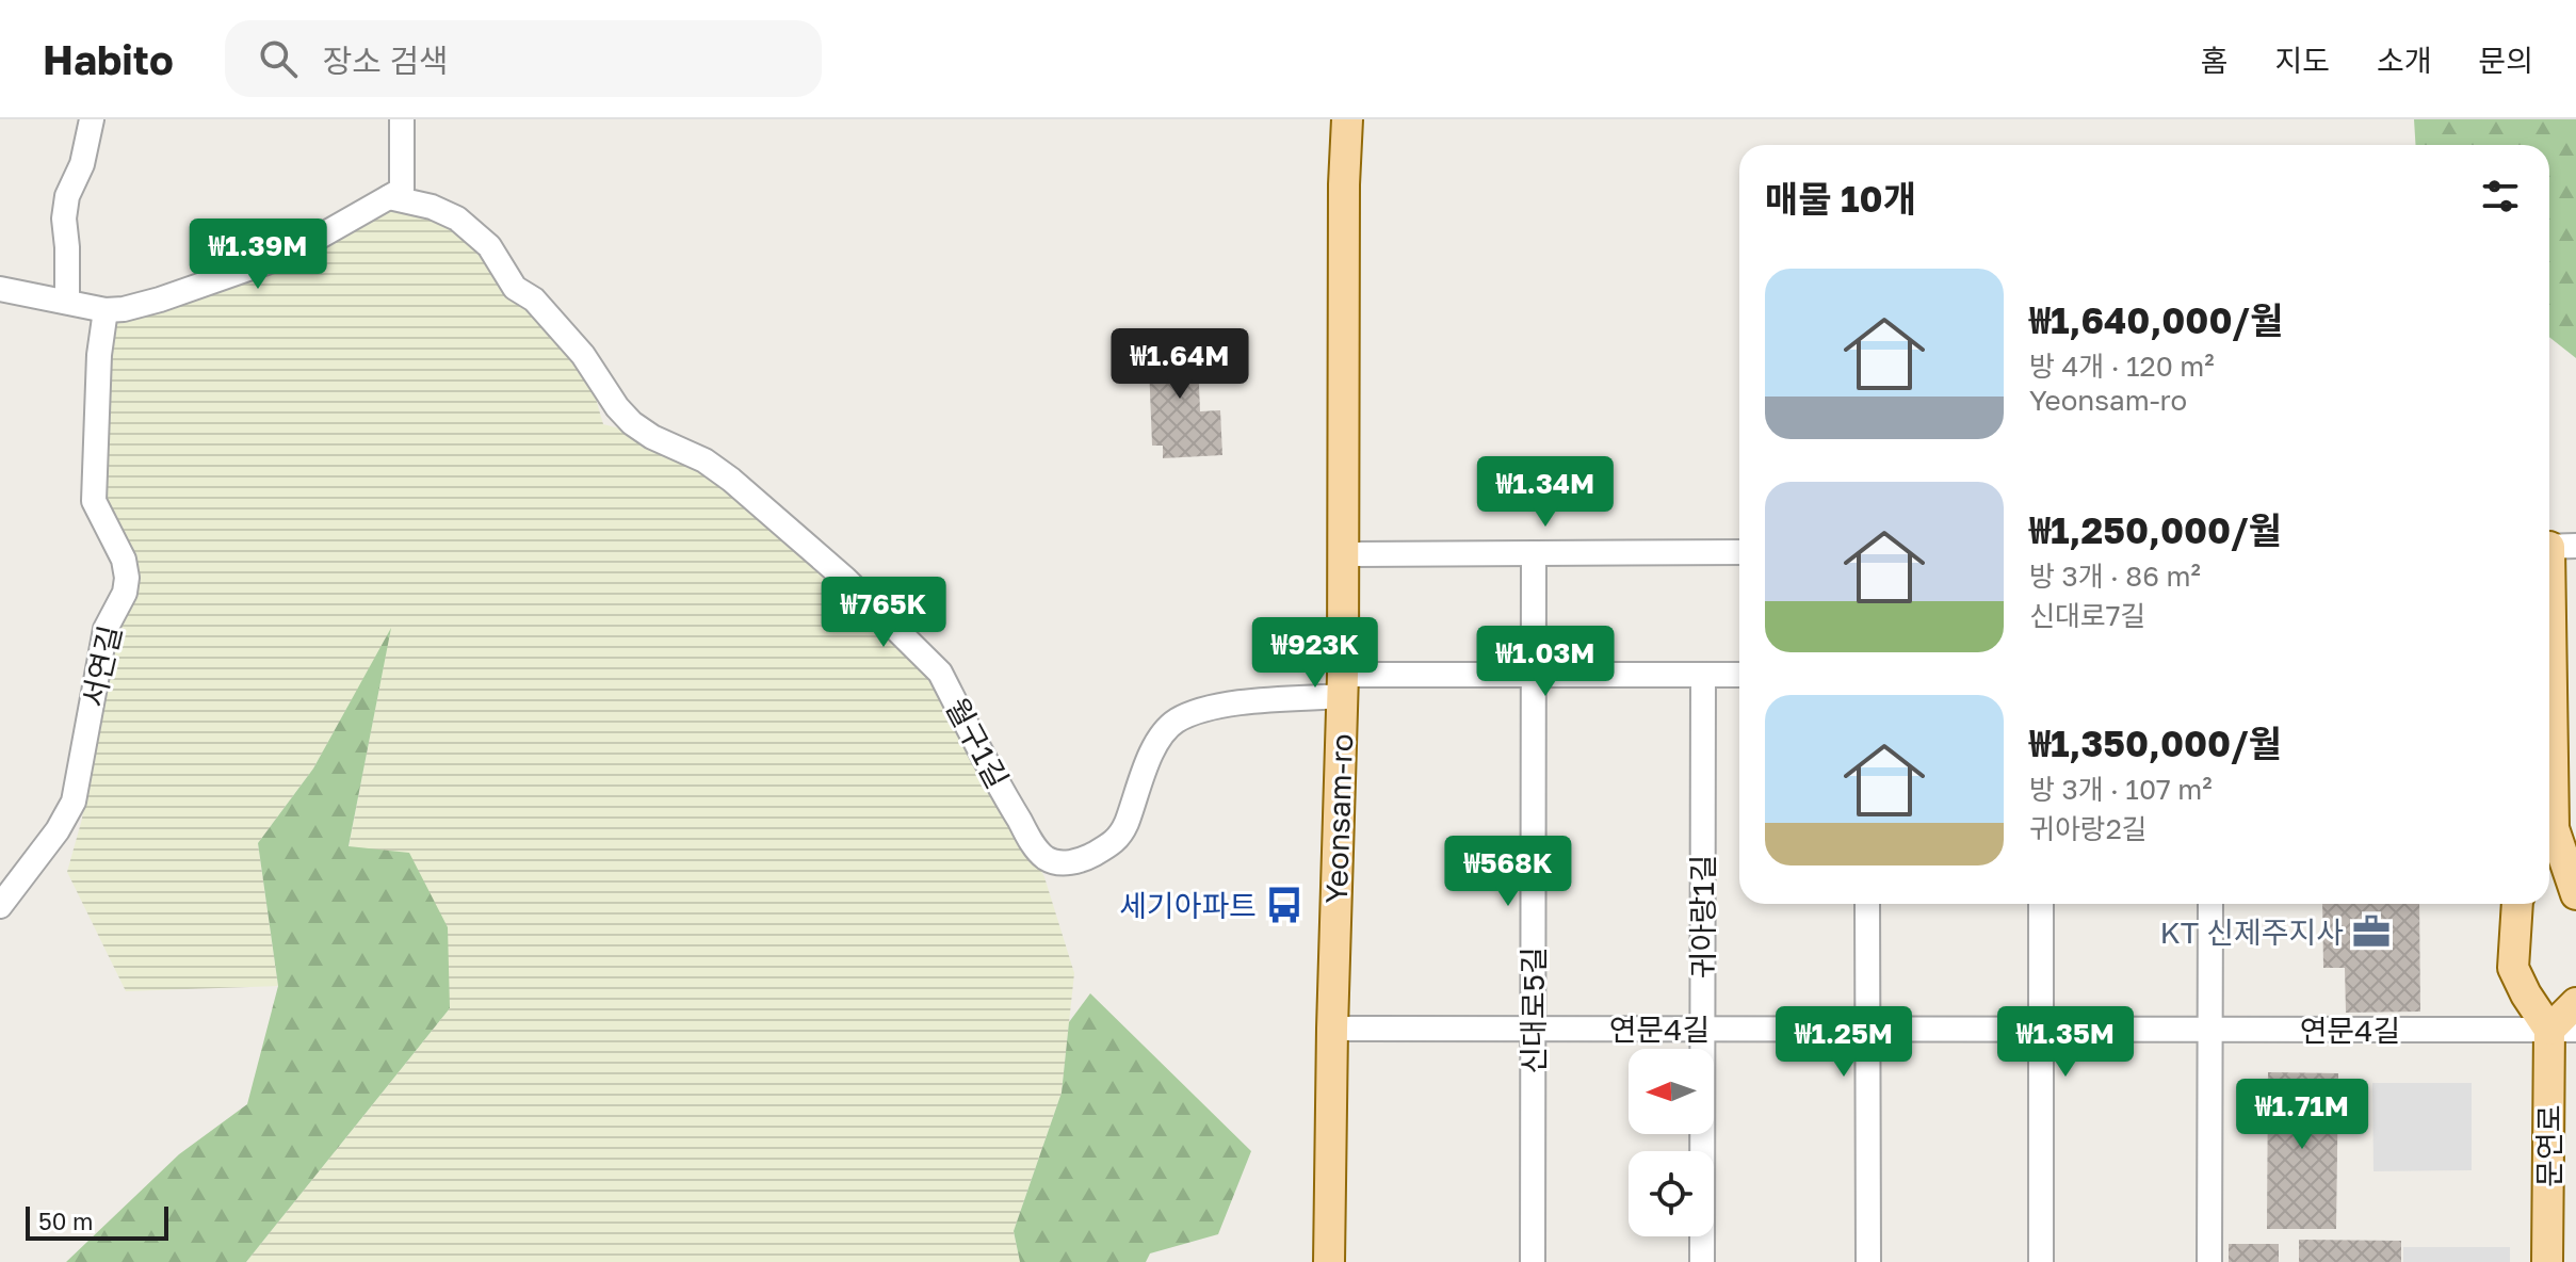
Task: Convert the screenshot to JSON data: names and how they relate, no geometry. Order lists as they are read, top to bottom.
{
  "streets": {
    "main road": ["Yeonsam-ro", "문연로"],
    "street": [
      "서연길",
      "월구1길",
      "귀아랑1길",
      "신대로5길",
      "연문4길"
    ]
  },
  "crossings": [
    ["월구1길", "Yeonsam-ro"],
    ["Yeonsam-ro", "연문4길"],
    ["귀아랑1길", "연문4길"],
    ["신대로5길", "연문4길"],
    ["연문4길", "문연로"]
  ],
  "places": {
    "bus stop": ["세기아파트"],
    "office": ["KT 신제주지사"]
  },
  "scale_bar": "50 m",
  "north": "left",
  "page": {
    "header": "Habito",
    "search": "장소 검색",
    "nav": [
      "홈",
      "지도",
      "소개",
      "문의"
    ],
    "heading": "매물 10개",
    "price": [
      "₩1.39M",
      "₩1.64M",
      "₩1.34M",
      "₩765K",
      "₩923K",
      "₩1.03M",
      "₩568K",
      "₩1.25M",
      "₩1.35M",
      "₩1.71M"
    ],
    "list": [
      {
        "name": "₩1,640,000/월",
        "note": "방 4개 · 120 m² · Yeonsam-ro"
      },
      {
        "name": "₩1,250,000/월",
        "note": "방 3개 · 86 m² · 신대로7길"
      },
      {
        "name": "₩1,350,000/월",
        "note": "방 3개 · 107 m² · 귀아랑2길"
      }
    ],
    "scale": "50 m"
  }
}
